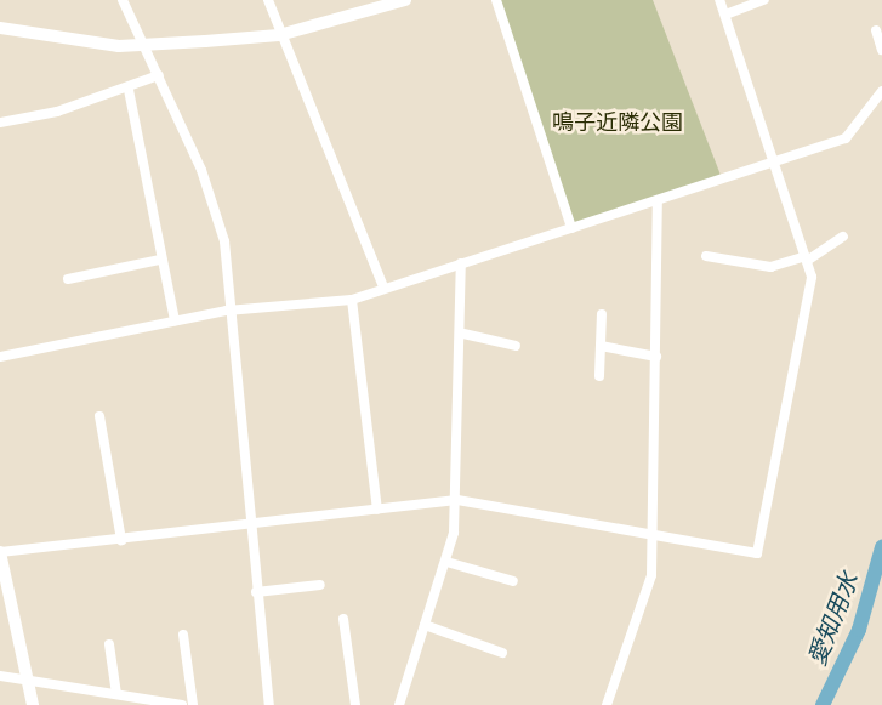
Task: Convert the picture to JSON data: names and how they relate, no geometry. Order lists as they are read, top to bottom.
{
  "water": ["愛知用水"],
  "parks": ["鳴子近隣公園"]
}
